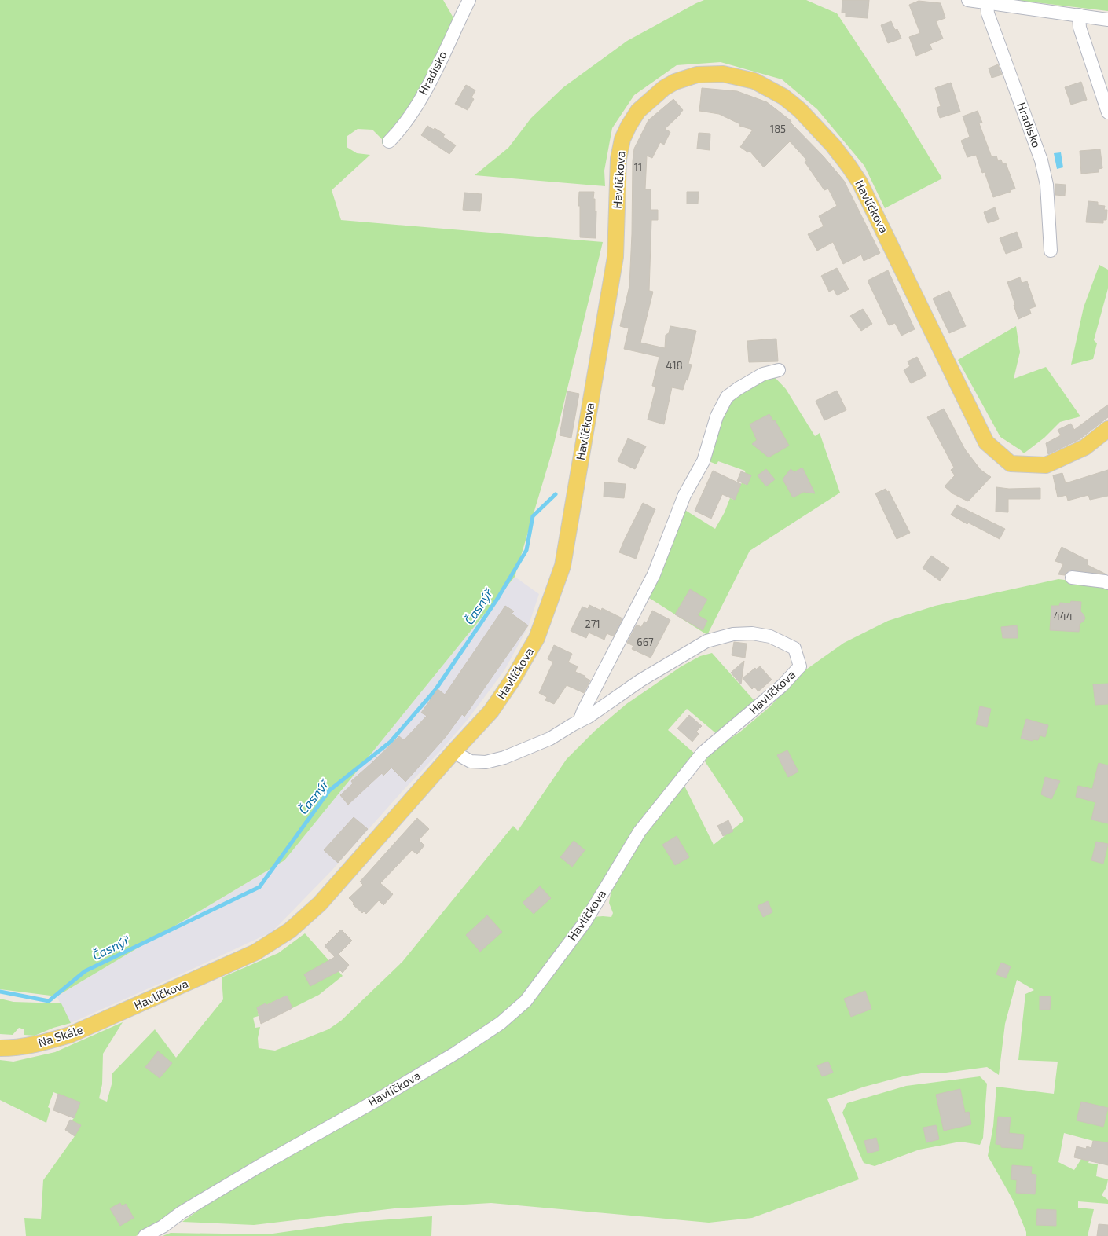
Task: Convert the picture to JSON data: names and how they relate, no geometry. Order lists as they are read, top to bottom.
{
  "streets": {
    "main road": ["Havlíčkova", "Na Skále"],
    "street": ["Hradisko"]
  },
  "crossings": [
    ["Havlíčkova", "Na Skále"]
  ],
  "water": ["Časnýř"],
  "house_numbers": [
    "185",
    "11",
    "418",
    "444",
    "271",
    "667"
  ]
}
